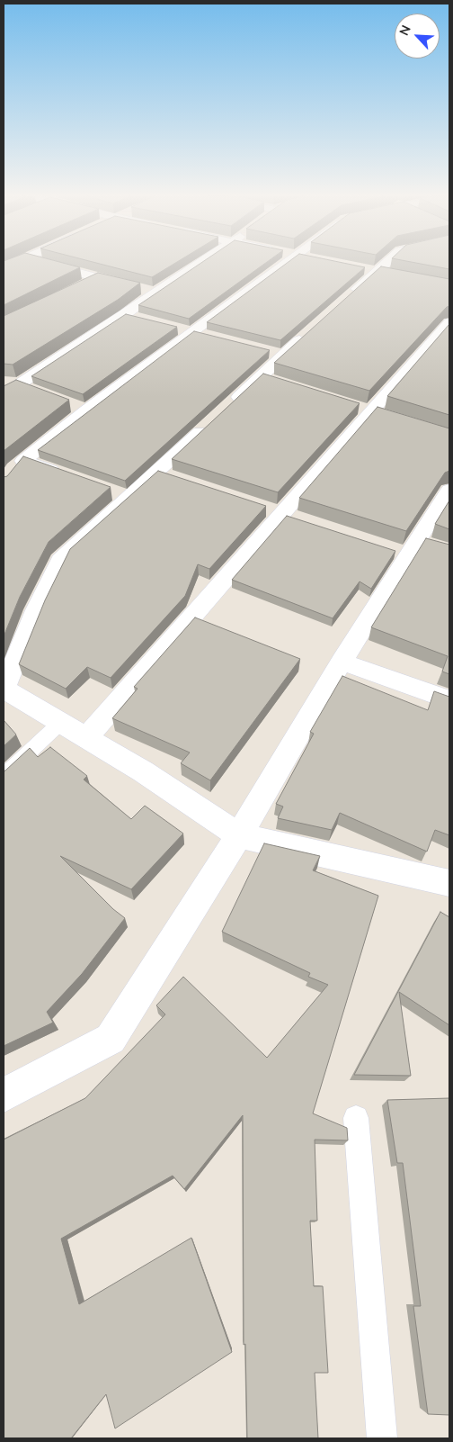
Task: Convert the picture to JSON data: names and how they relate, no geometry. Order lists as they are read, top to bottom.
{
  "north": "top left"
}
